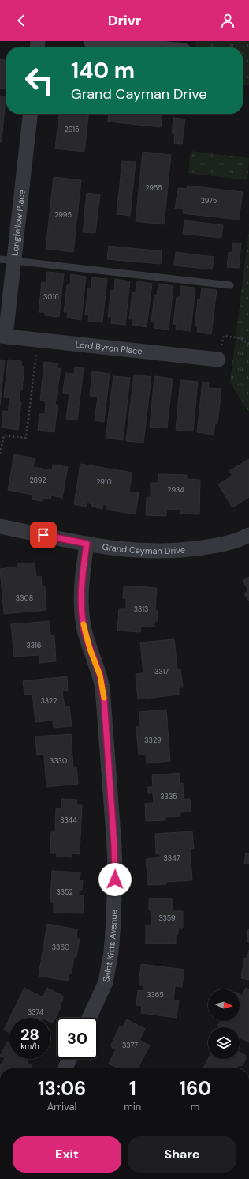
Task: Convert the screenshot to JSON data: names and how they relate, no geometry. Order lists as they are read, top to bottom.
{
  "streets": {
    "street": [
      "Longfellow Place",
      "Lord Byron Place",
      "Grand Cayman Drive",
      "Saint Kitts Avenue"
    ]
  },
  "crossings": [
    ["Longfellow Place", "Lord Byron Place"],
    ["Grand Cayman Drive", "Saint Kitts Avenue"]
  ],
  "house_numbers": [
    "2915",
    "2955",
    "2975",
    "2995",
    "3016",
    "2892",
    "2910",
    "2934",
    "3308",
    "3313",
    "3316",
    "3317",
    "3322",
    "3329",
    "3330",
    "3335",
    "3344",
    "3347",
    "3352",
    "3359",
    "3360",
    "3365",
    "3374",
    "3377"
  ],
  "north": "right",
  "page": {
    "header": "Drivr",
    "turn": ["140 m", "Grand Cayman Drive"],
    "speed": "28 km/h",
    "limit": "30",
    "eta": [
      "13:06",
      "Arrival",
      "1",
      "min",
      "160",
      "m"
    ],
    "buttons": ["Exit", "Share"]
  }
}
